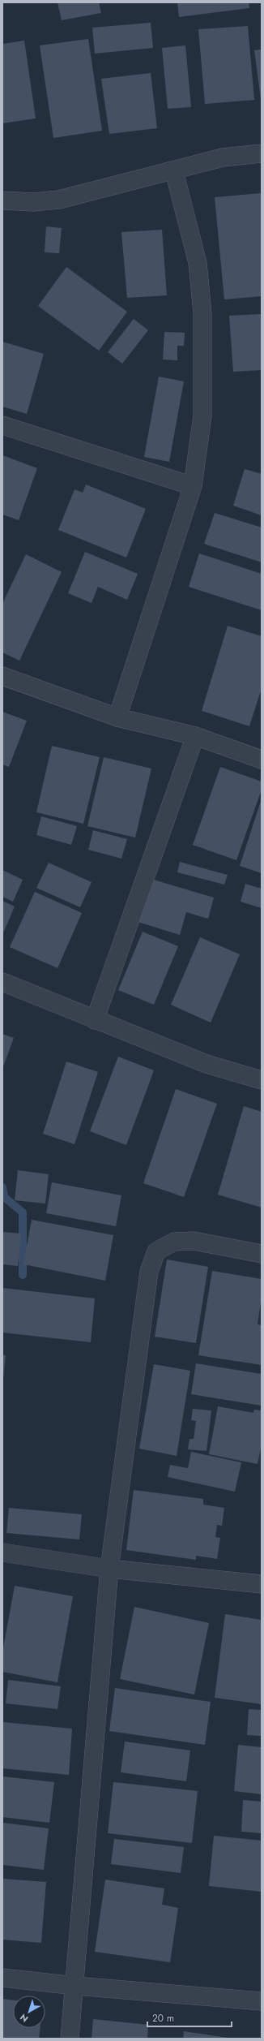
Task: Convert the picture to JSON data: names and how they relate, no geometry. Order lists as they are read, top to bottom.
{
  "scale_bar": "20 m",
  "north": "bottom left"
}
